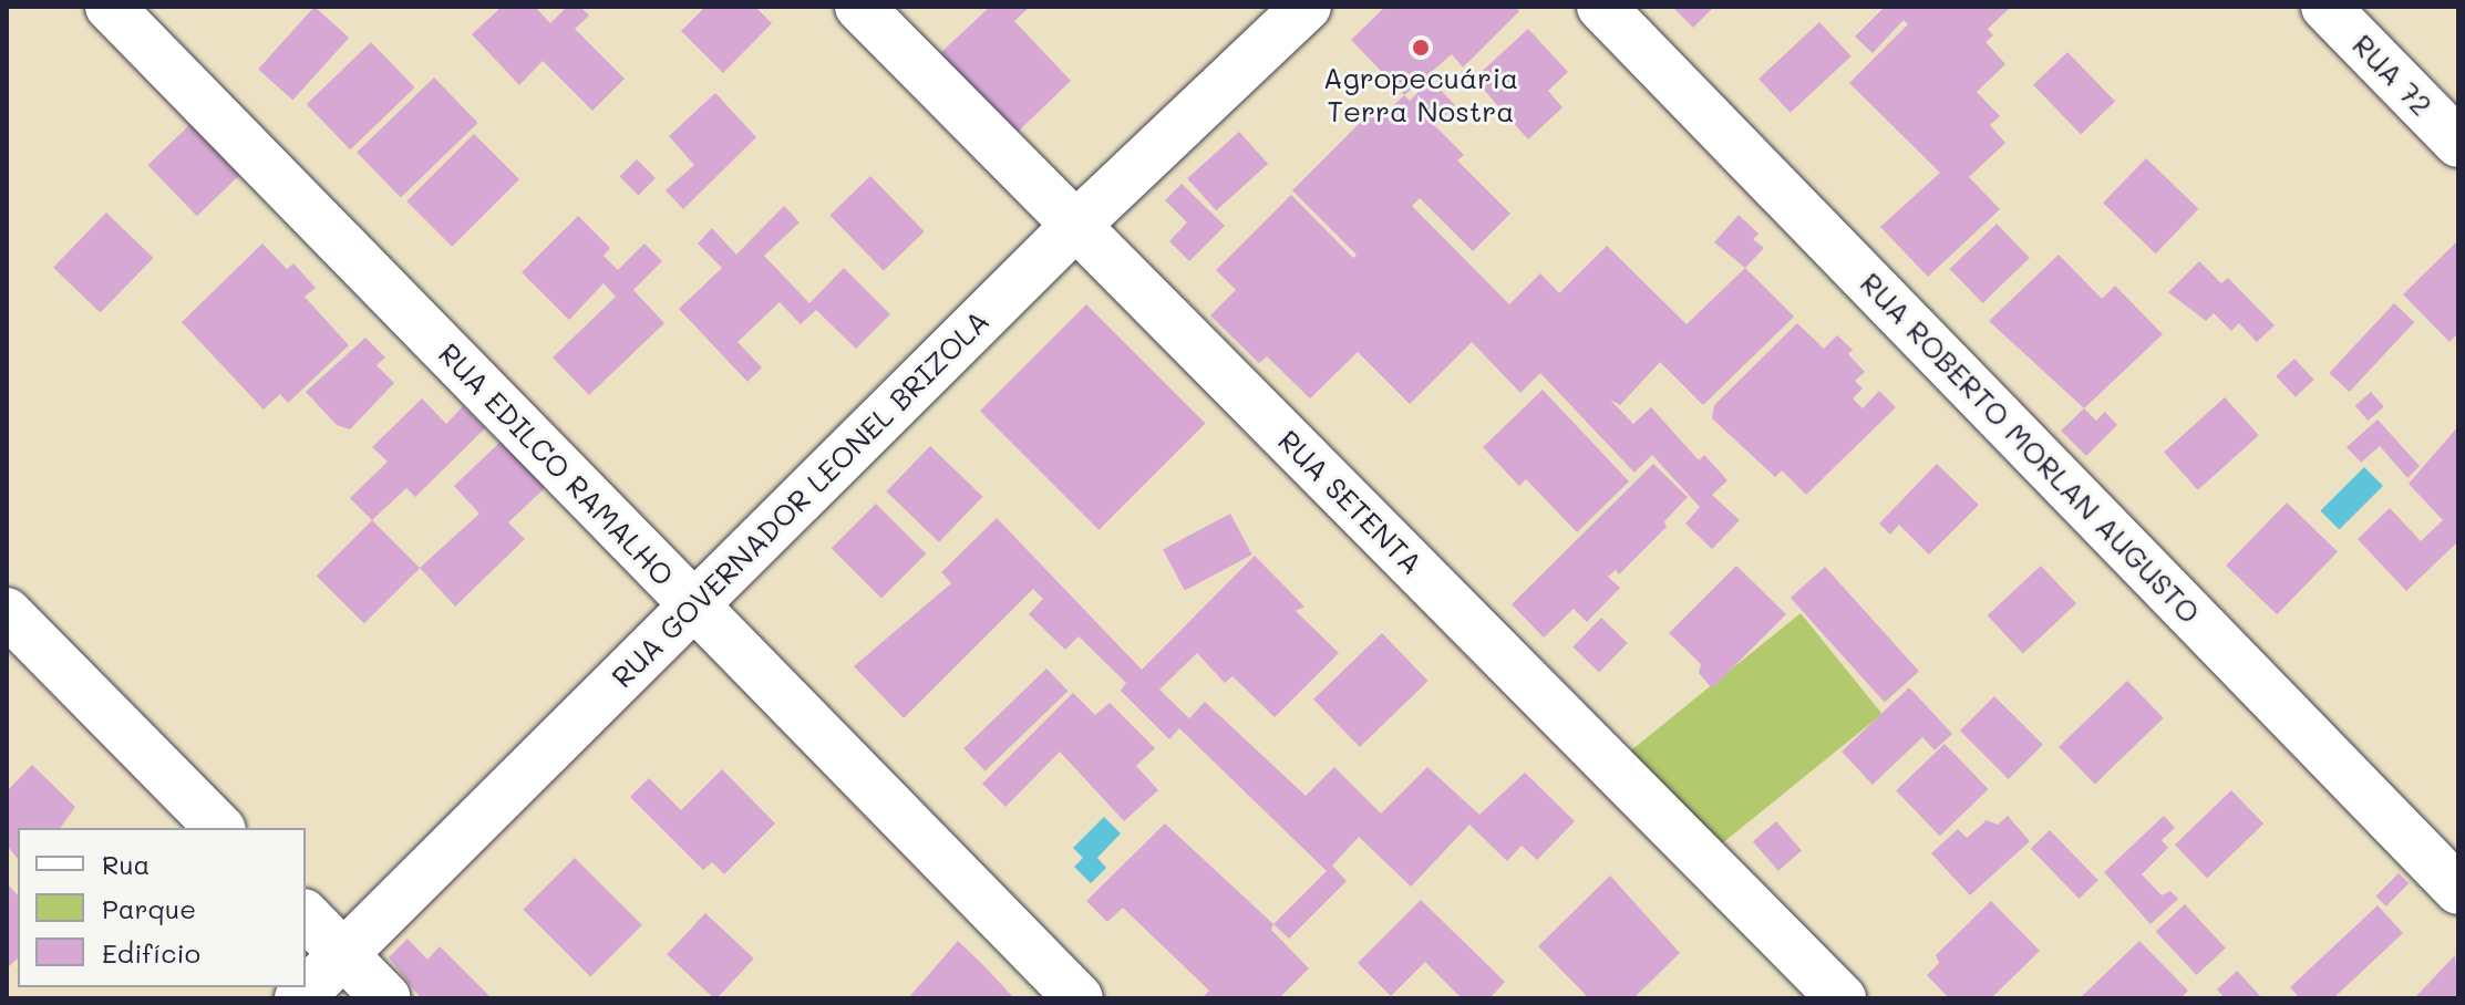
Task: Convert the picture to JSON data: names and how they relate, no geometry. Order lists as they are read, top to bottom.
{
  "streets": {
    "street": [
      "RUA 72",
      "RUA ROBERTO MORLAN AUGUSTO",
      "RUA EDILCO RAMALHO",
      "RUA GOVERNADOR LEONEL BRIZOLA",
      "RUA SETENTA"
    ]
  },
  "crossings": [
    ["RUA EDILCO RAMALHO", "RUA GOVERNADOR LEONEL BRIZOLA"],
    ["RUA GOVERNADOR LEONEL BRIZOLA", "RUA SETENTA"]
  ],
  "places": ["Agropecuária Terra Nostra"],
  "legend": ["Rua", "Parque", "Edifício"]
}
